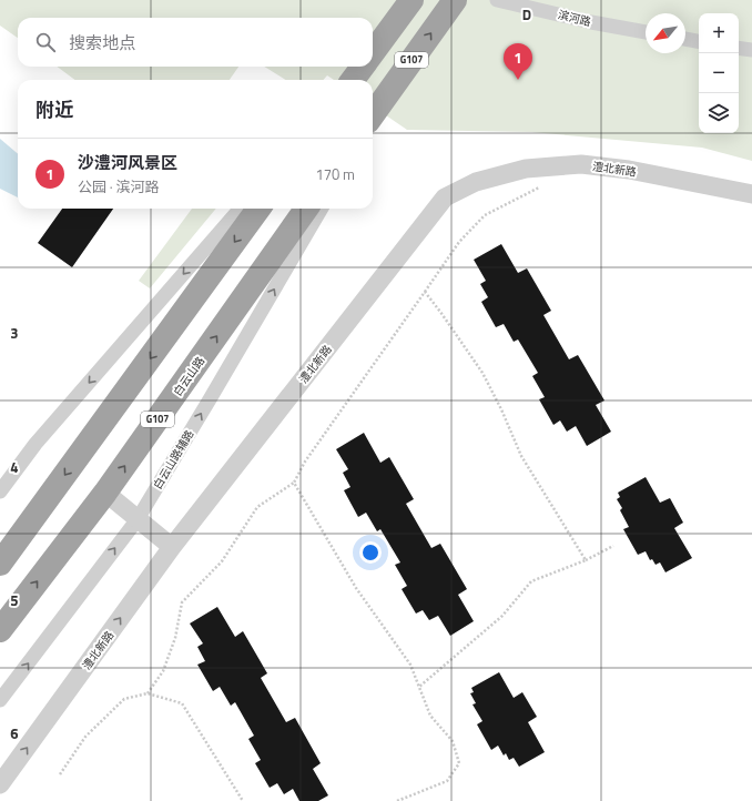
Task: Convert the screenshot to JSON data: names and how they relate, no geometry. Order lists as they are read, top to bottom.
{
  "streets": {
    "highway": ["G107", "白云山路"],
    "street": ["滨河路", "澧北新路", "白云山路辅路"]
  },
  "north": "bottom left",
  "page": {
    "map_buttons": ["+", "−"],
    "search": "搜索地点",
    "pins": "1",
    "heading": "附近",
    "list": [
      {
        "mark": "1",
        "name": "沙澧河风景区",
        "note": "公园 · 滨河路",
        "value": "170 m"
      }
    ]
  },
  "grid": {
    "columns": ["D"],
    "rows": [
      "3",
      "4",
      "5",
      "6"
    ]
  }
}
